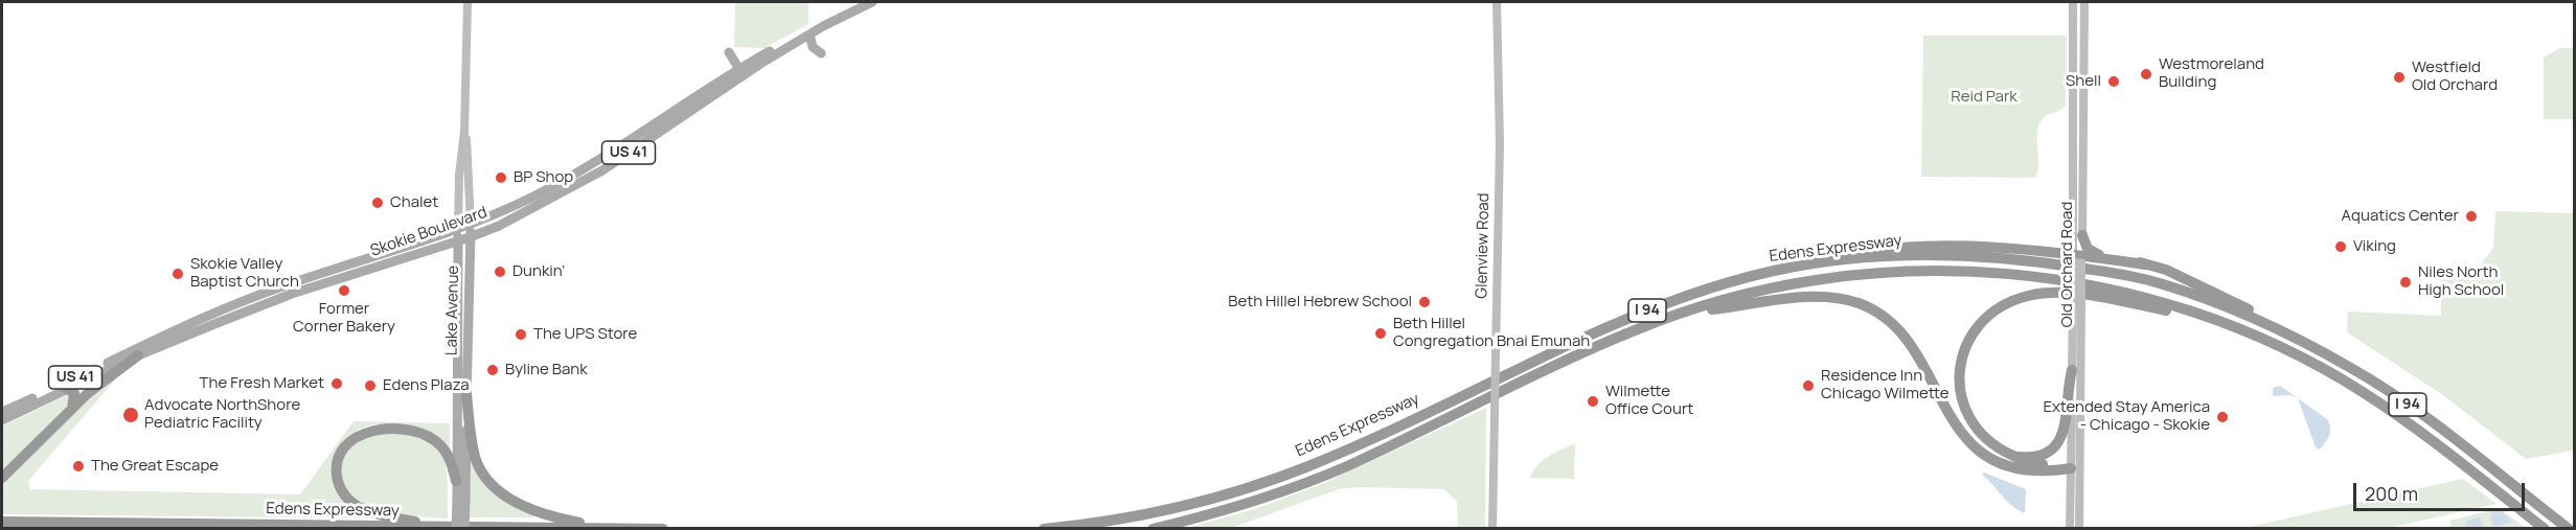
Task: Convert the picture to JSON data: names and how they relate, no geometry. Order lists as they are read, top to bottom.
{
  "streets": {
    "highway": ["US 41", "Edens Expressway", "I 94"],
    "main road": [
      "Skokie Boulevard",
      "Glenview Road",
      "Old Orchard Road",
      "Lake Avenue"
    ]
  },
  "crossings": [
    ["US 41", "Skokie Boulevard"],
    ["Skokie Boulevard", "Lake Avenue"]
  ],
  "parks": ["Reid Park"],
  "places": [
    "Westmoreland Building",
    "Westfield Old Orchard",
    "Shell",
    "BP Shop",
    "Chalet",
    "Aquatics Center",
    "Viking",
    "Dunkin'",
    "Skokie Valley Baptist Church",
    "Niles North High School",
    "Former Corner Bakery",
    "Beth Hillel Hebrew School",
    "Beth Hillel Congregation Bnai Emunah",
    "The UPS Store",
    "Byline Bank",
    "The Fresh Market",
    "Edens Plaza",
    "Residence Inn Chicago Wilmette",
    "Wilmette Office Court",
    "Advocate NorthShore Pediatric Facility",
    "Extended Stay America - Chicago - Skokie",
    "The Great Escape"
  ],
  "scale_bar": "200 m"
}
